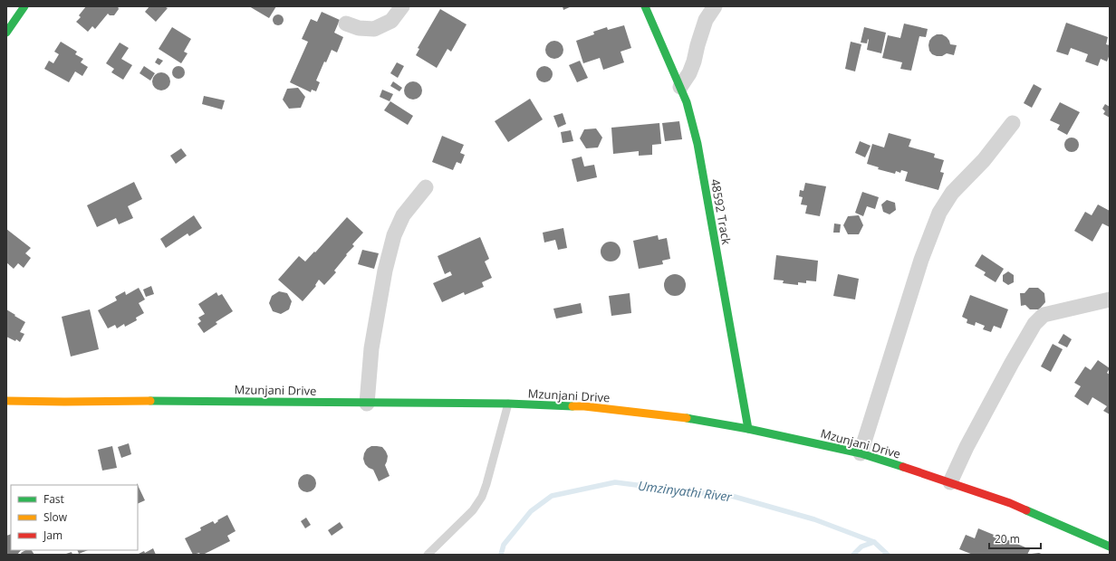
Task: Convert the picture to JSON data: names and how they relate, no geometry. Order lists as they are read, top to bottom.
{
  "streets": {
    "main road": ["48592 Track", "Mzunjani Drive"]
  },
  "crossings": [
    ["48592 Track", "Mzunjani Drive"]
  ],
  "water": ["Umzinyathi River"],
  "legend": ["Fast", "Slow", "Jam"],
  "scale_bar": "20 m"
}
